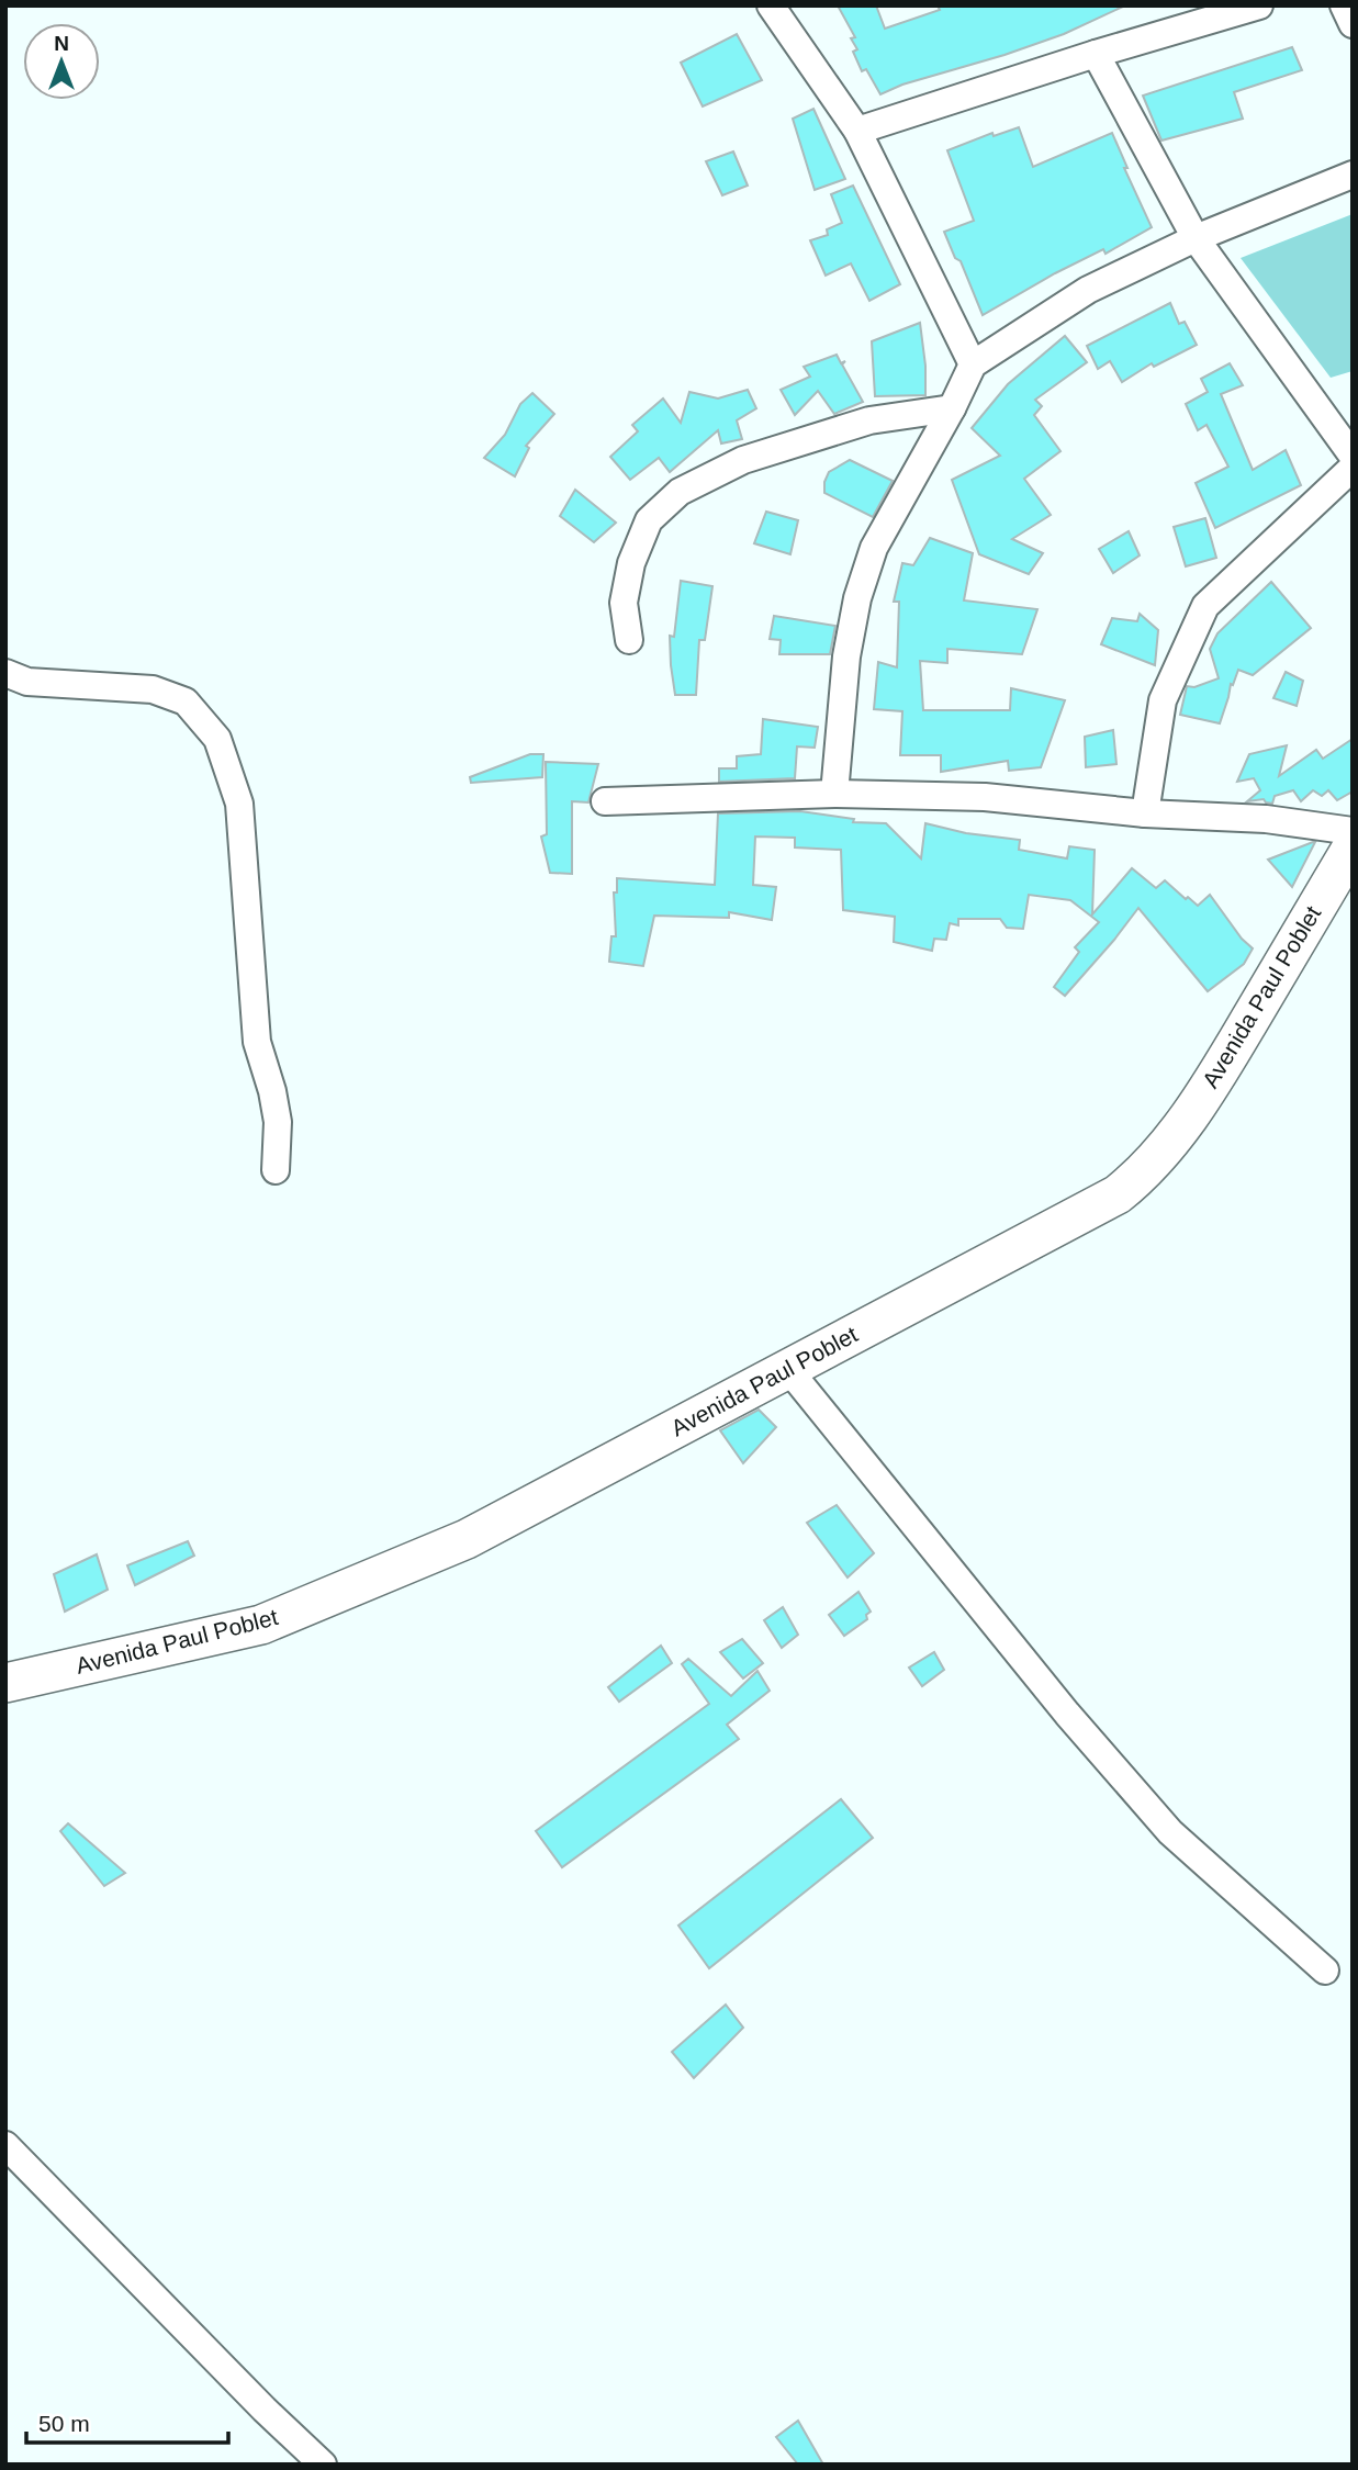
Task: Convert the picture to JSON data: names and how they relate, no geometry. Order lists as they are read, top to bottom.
{
  "streets": {
    "main road": ["Avenida Paul Poblet"]
  },
  "scale_bar": "50 m",
  "north": "top"
}
